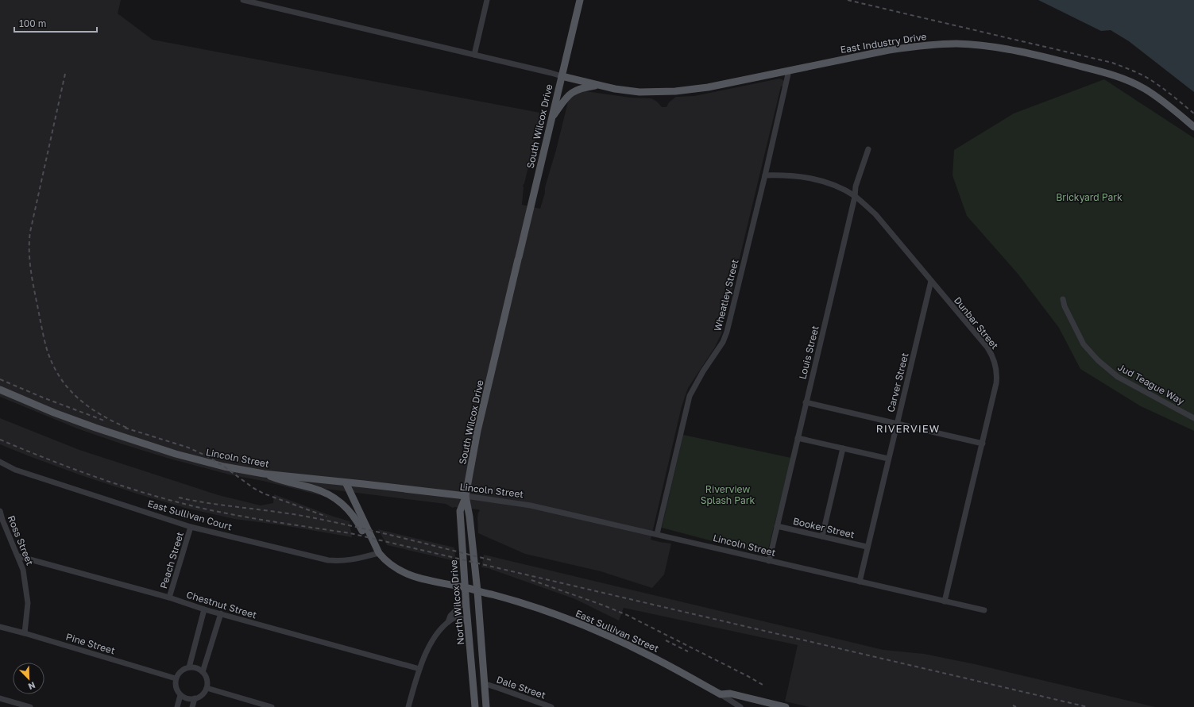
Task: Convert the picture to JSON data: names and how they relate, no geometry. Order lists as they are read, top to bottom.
{
  "streets": {
    "main road": [
      "East Industry Drive",
      "South Wilcox Drive",
      "Lincoln Street",
      "North Wilcox Drive",
      "East Sullivan Street"
    ],
    "street": [
      "Wheatley Street",
      "Dunbar Street",
      "Louis Street",
      "Carver Street",
      "Jud Teague Way",
      "East Sullivan Court",
      "Booker Street",
      "Ross Street",
      "Peach Street",
      "Chestnut Street",
      "Pine Street",
      "Dale Street"
    ]
  },
  "crossings": [
    ["East Industry Drive", "South Wilcox Drive"],
    ["East Industry Drive", "Wheatley Street"],
    ["South Wilcox Drive", "Lincoln Street"],
    ["South Wilcox Drive", "North Wilcox Drive"],
    ["South Wilcox Drive", "East Sullivan Street"],
    ["Wheatley Street", "Dunbar Street"],
    ["Wheatley Street", "Lincoln Street"],
    ["Dunbar Street", "Louis Street"],
    ["Dunbar Street", "Carver Street"],
    ["Dunbar Street", "Lincoln Street"],
    ["Louis Street", "Lincoln Street"],
    ["Louis Street", "Booker Street"],
    ["Carver Street", "Lincoln Street"],
    ["Carver Street", "Booker Street"],
    ["Lincoln Street", "North Wilcox Drive"],
    ["East Sullivan Court", "Peach Street"],
    ["Ross Street", "Chestnut Street"],
    ["Ross Street", "Pine Street"],
    ["Peach Street", "Chestnut Street"]
  ],
  "districts": ["RIVERVIEW"],
  "parks": ["Brickyard Park", "Riverview Splash Park"],
  "scale_bar": "100 m",
  "north": "bottom right"
}
